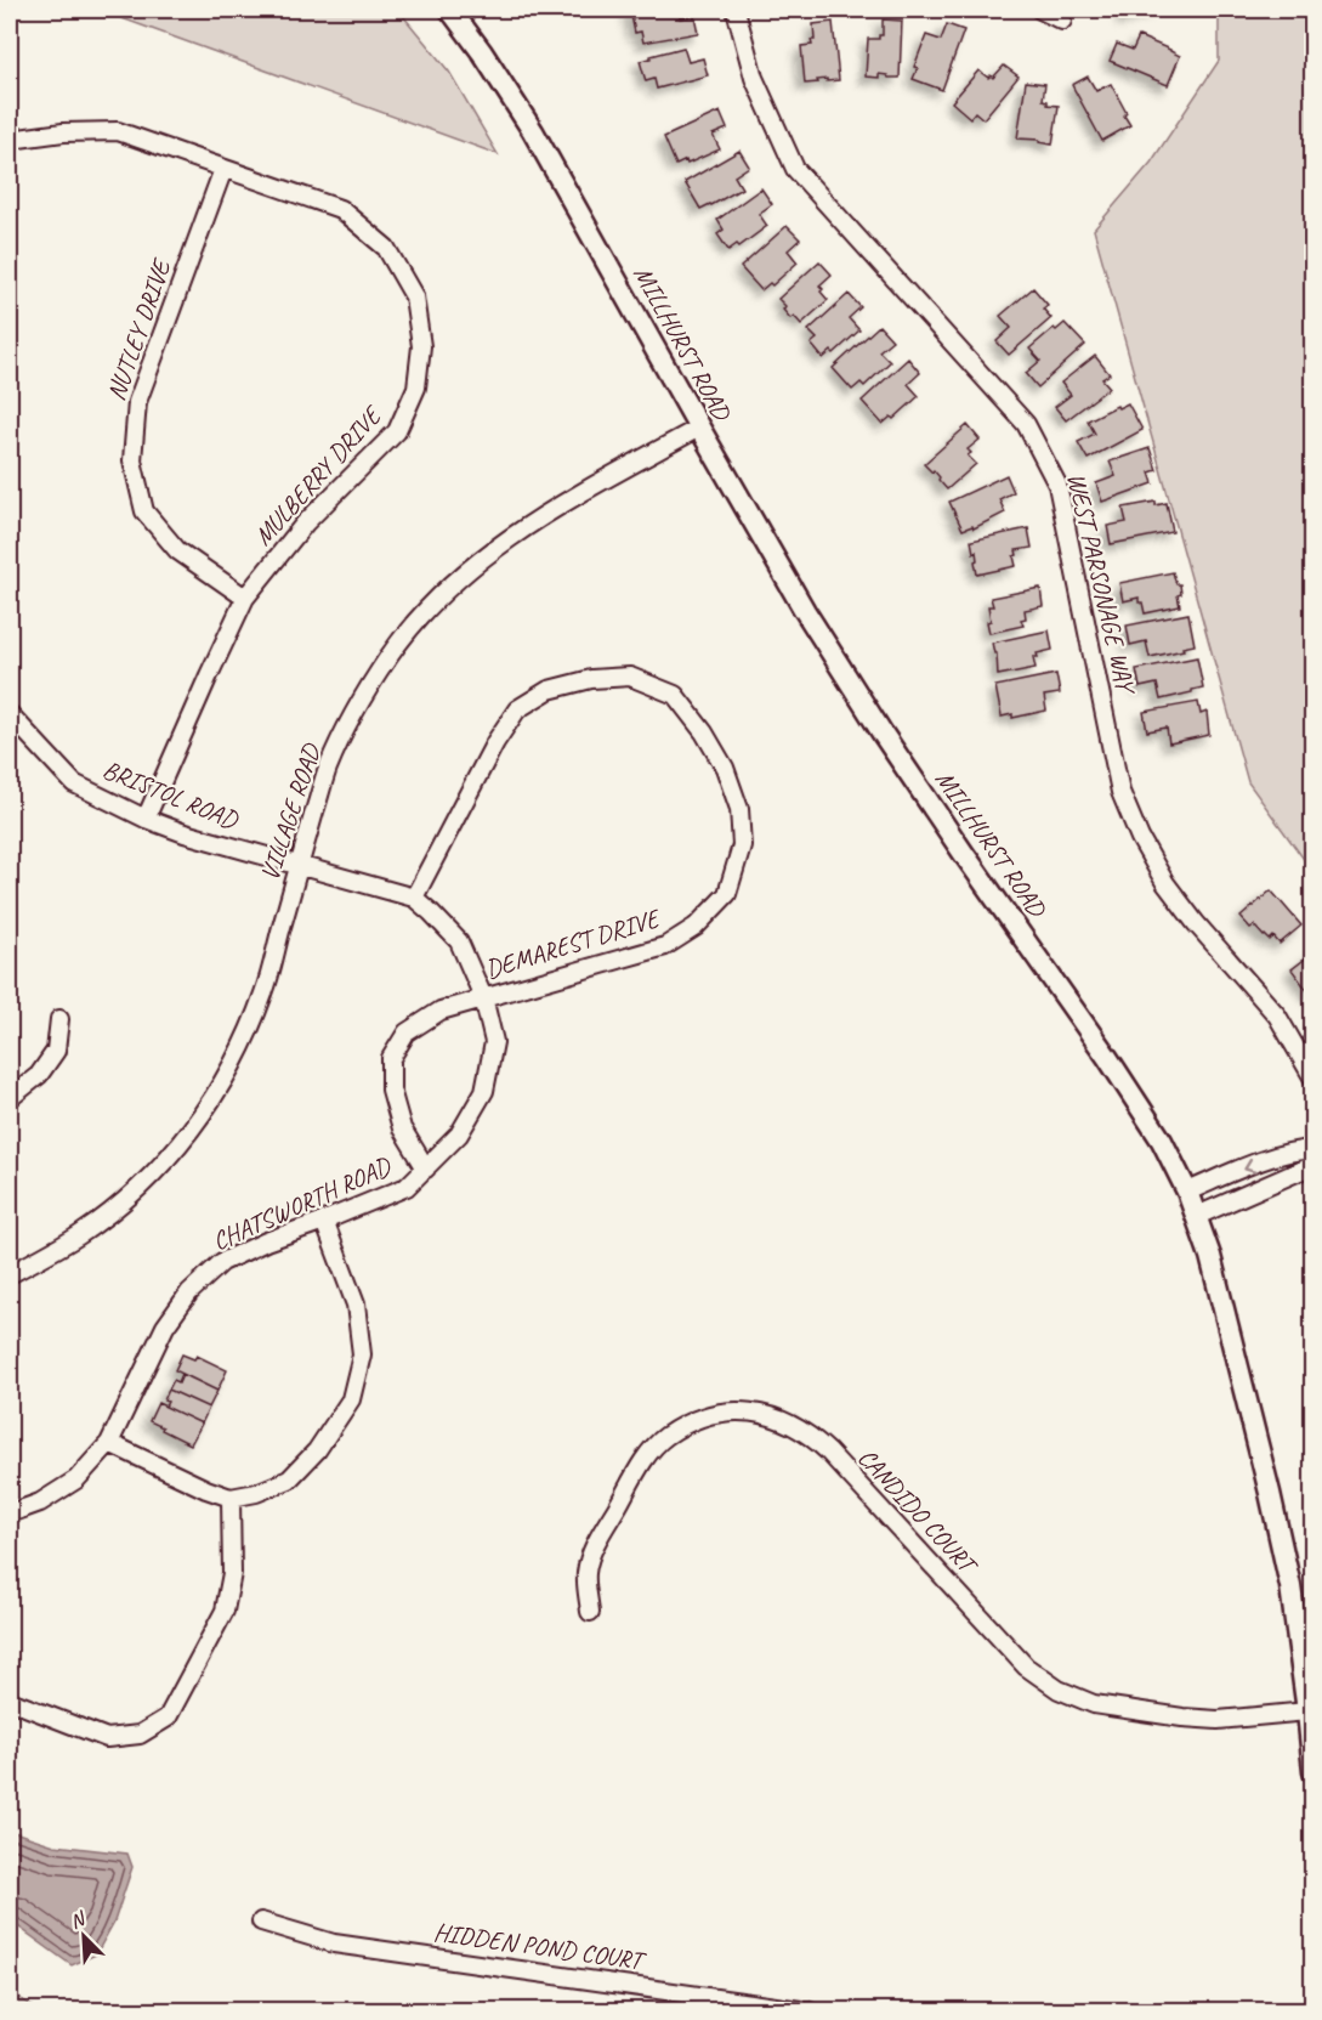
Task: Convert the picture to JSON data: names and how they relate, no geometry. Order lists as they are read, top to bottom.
{
  "streets": {
    "street": [
      "NUTLEY DRIVE",
      "MILLHURST ROAD",
      "MULBERRY DRIVE",
      "WEST PARSONAGE WAY",
      "BRISTOL ROAD",
      "VILLAGE ROAD",
      "DEMAREST DRIVE",
      "CHATSWORTH ROAD",
      "CANDIDO COURT",
      "HIDDEN POND COURT"
    ]
  },
  "crossings": [
    ["NUTLEY DRIVE", "MULBERRY DRIVE"],
    ["MILLHURST ROAD", "VILLAGE ROAD"],
    ["MILLHURST ROAD", "CANDIDO COURT"],
    ["MULBERRY DRIVE", "BRISTOL ROAD"],
    ["BRISTOL ROAD", "VILLAGE ROAD"],
    ["BRISTOL ROAD", "CHATSWORTH ROAD"],
    ["VILLAGE ROAD", "CHATSWORTH ROAD"],
    ["DEMAREST DRIVE", "CHATSWORTH ROAD"]
  ],
  "north": "top left"
}
